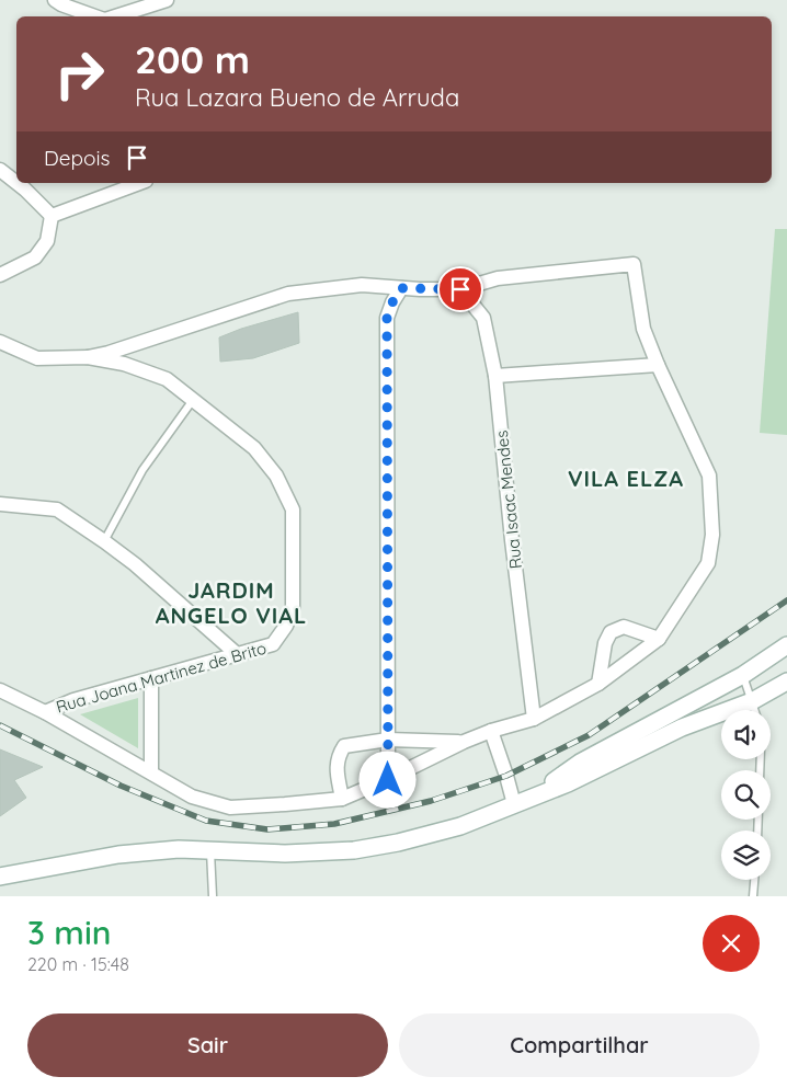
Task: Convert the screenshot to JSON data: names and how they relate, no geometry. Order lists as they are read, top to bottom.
{
  "streets": {
    "street": ["Rua Isaac Mendes", "Rua Joana Martinez de Brito"]
  },
  "districts": ["VILA ELZA", "JARDIM ANGELO VIAL"],
  "page": {
    "turn": ["200 m", "Rua Lazara Bueno de Arruda"],
    "then": "Depois",
    "heading": ["3 min", "220 m · 15:48"],
    "buttons": ["Sair", "Compartilhar"]
  }
}
